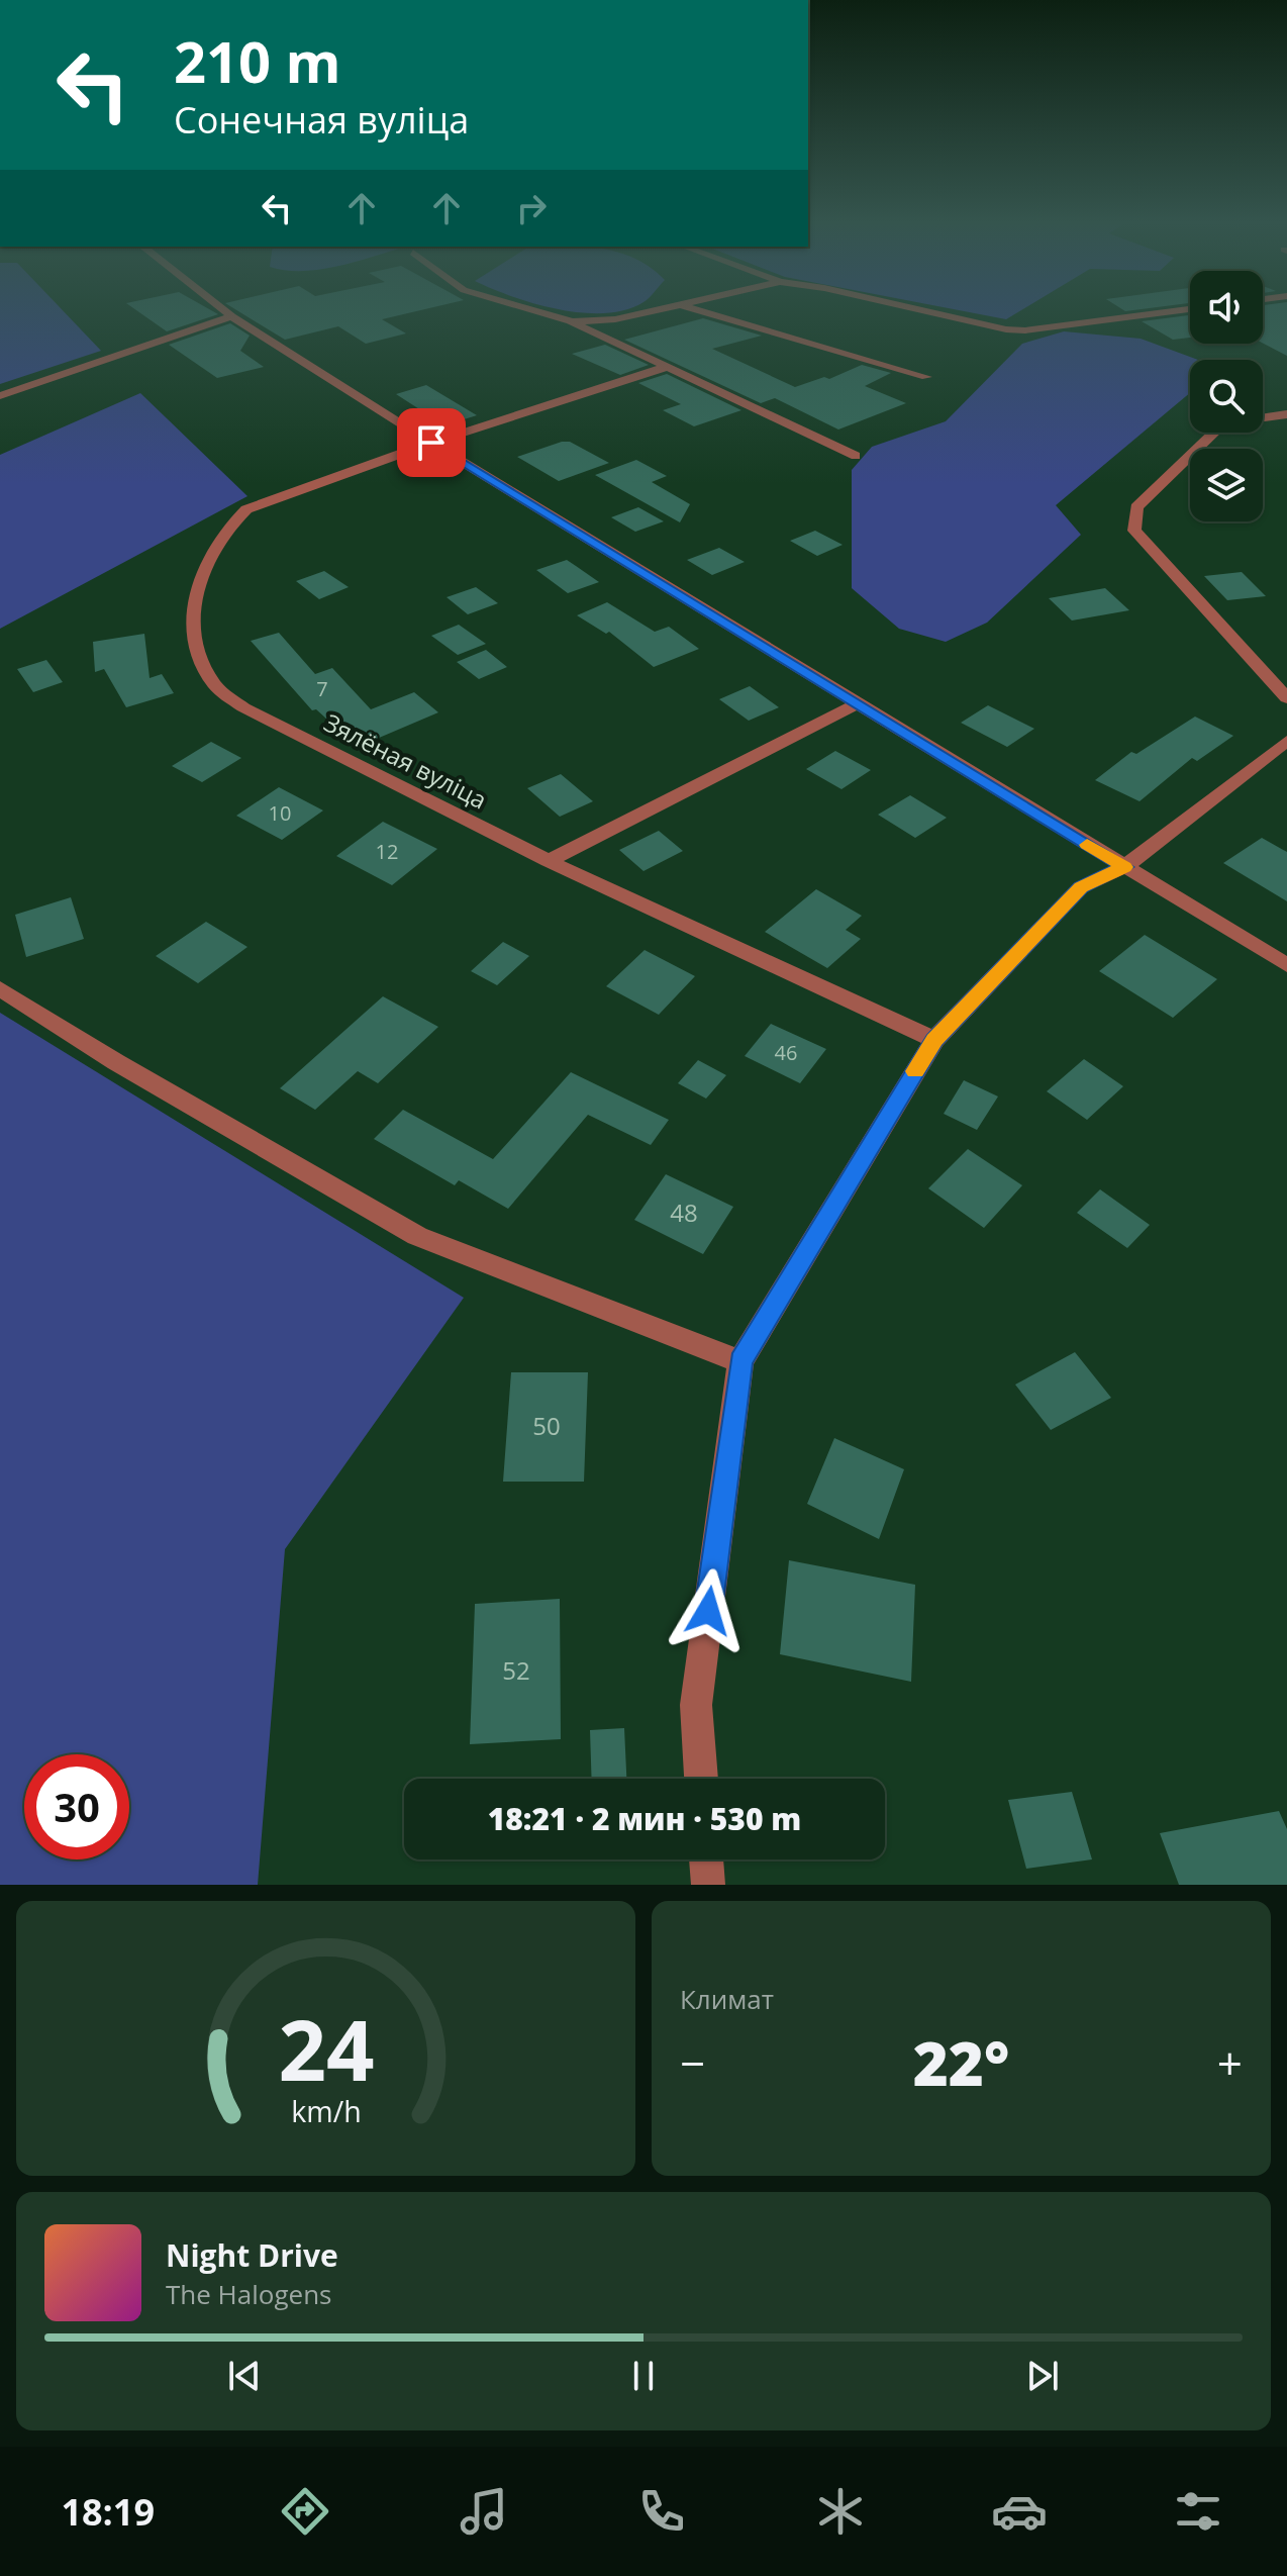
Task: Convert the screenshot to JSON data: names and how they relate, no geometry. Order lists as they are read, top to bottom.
{
  "streets": {
    "street": ["Зялёная вуліца"]
  },
  "house_numbers": [
    "7",
    "10",
    "12",
    "46",
    "48",
    "50",
    "52"
  ],
  "page": {
    "turn": ["210 m", "Сонечная вуліца"],
    "limit": "30",
    "trip": "18:21 · 2 мин · 530 m",
    "tile": "Климат",
    "heat": ["−", "22°", "+"],
    "song": ["Night Drive", "The Halogens"],
    "tabs": "18:19",
    "gauge": ["24", "km/h"]
  }
}
